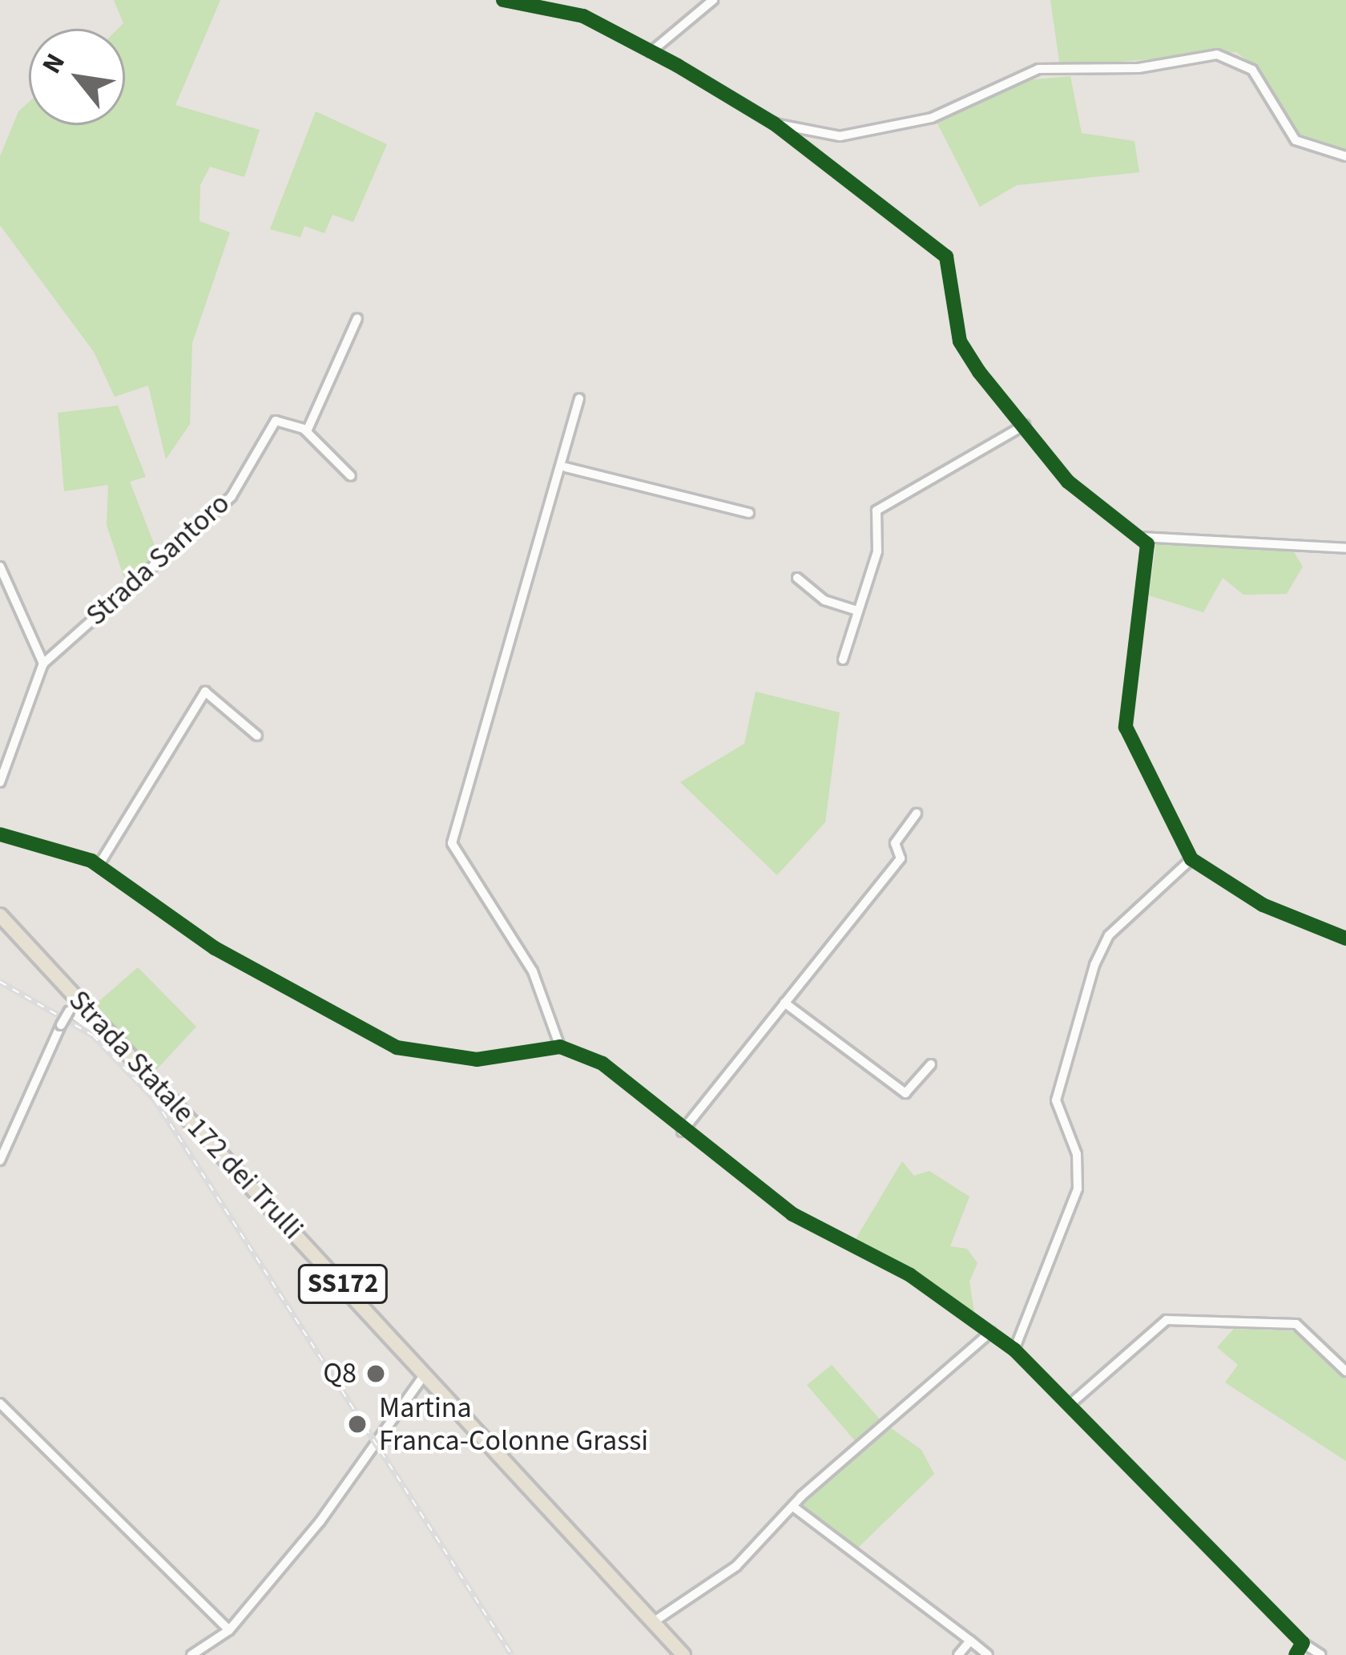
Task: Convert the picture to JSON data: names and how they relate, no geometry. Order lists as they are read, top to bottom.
{
  "streets": {
    "main road": ["Strada Statale 172 dei Trulli", "SS172"],
    "street": ["Strada Santoro"]
  },
  "places": ["Q8", "Martina Franca-Colonne Grassi"],
  "north": "top left"
}
